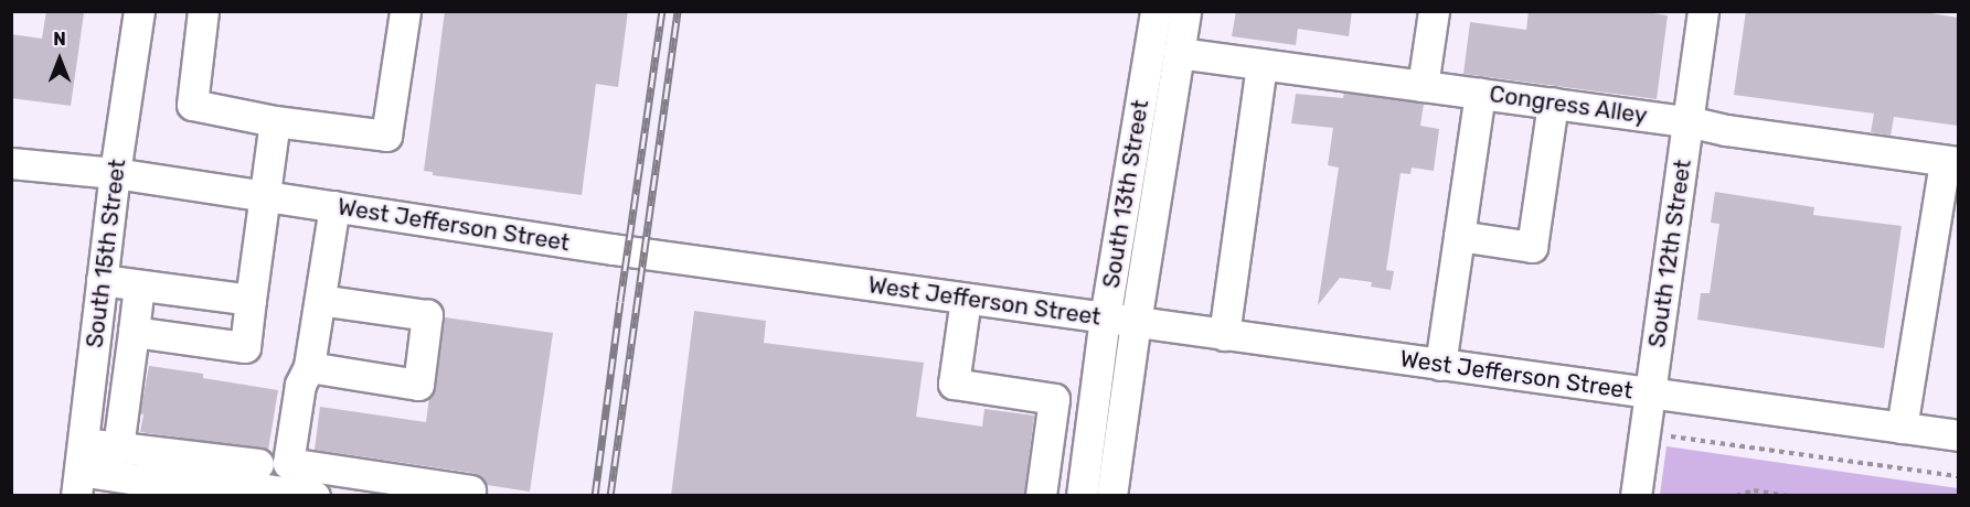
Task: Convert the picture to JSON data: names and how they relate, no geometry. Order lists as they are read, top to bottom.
{
  "streets": {
    "street": [
      "Congress Alley",
      "South 13th Street",
      "West Jefferson Street",
      "South 15th Street",
      "South 12th Street"
    ]
  },
  "crossings": [
    ["Congress Alley", "South 13th Street"],
    ["Congress Alley", "South 12th Street"],
    ["South 13th Street", "West Jefferson Street"],
    ["West Jefferson Street", "South 15th Street"],
    ["West Jefferson Street", "South 12th Street"]
  ],
  "north": "top"
}
